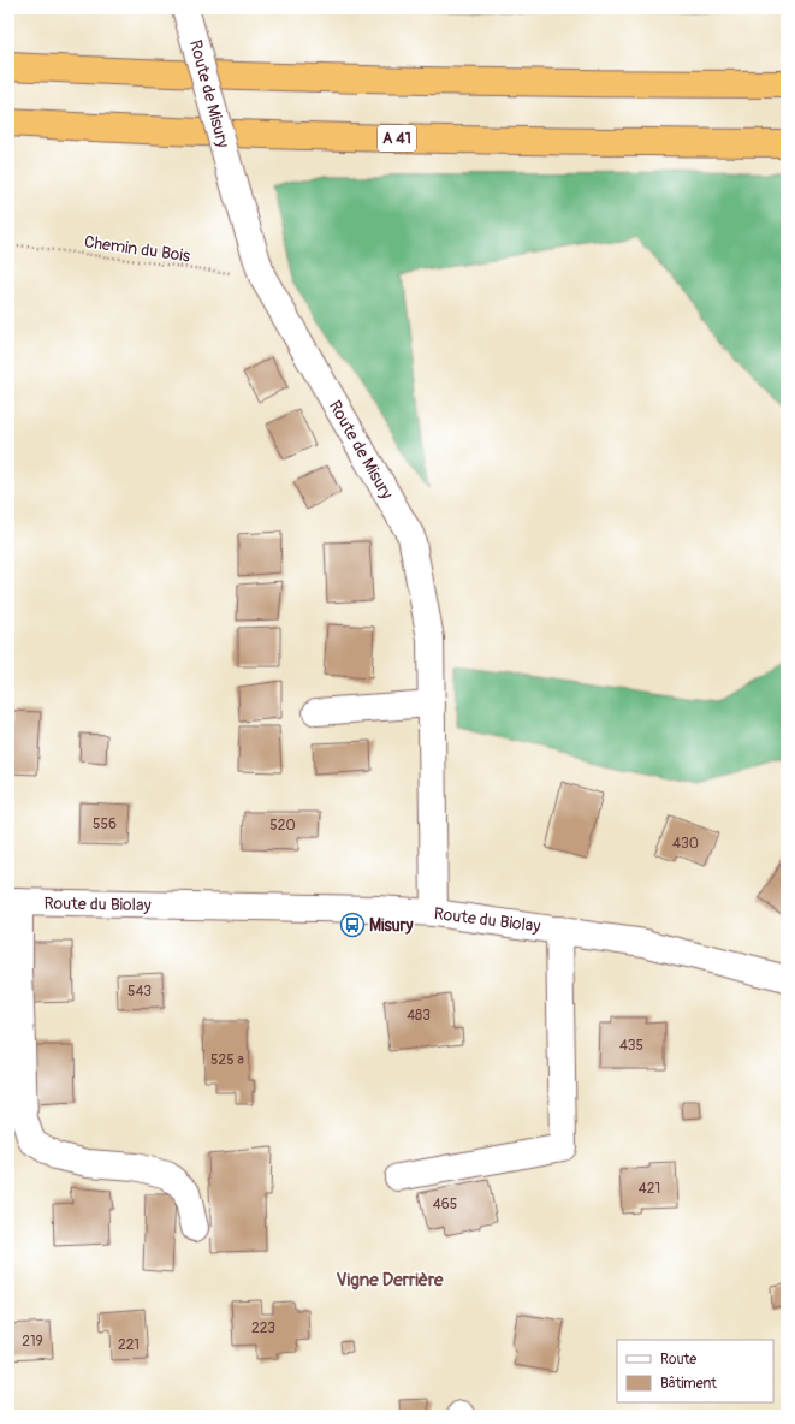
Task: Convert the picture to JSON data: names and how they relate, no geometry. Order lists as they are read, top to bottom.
{
  "streets": {
    "highway": ["A 41"],
    "street": ["Route de Misury", "Route du Biolay"],
    "path": ["Chemin du Bois"]
  },
  "crossings": [
    ["Route de Misury", "Chemin du Bois"],
    ["Route de Misury", "Route du Biolay"]
  ],
  "districts": ["Vigne Derrière"],
  "places": {
    "bus stop": ["Misury"]
  },
  "house_numbers": [
    "556",
    "520",
    "430",
    "543",
    "483",
    "435",
    "525 a",
    "421",
    "465",
    "223",
    "219",
    "221"
  ],
  "legend": ["Route", "Bâtiment"]
}
